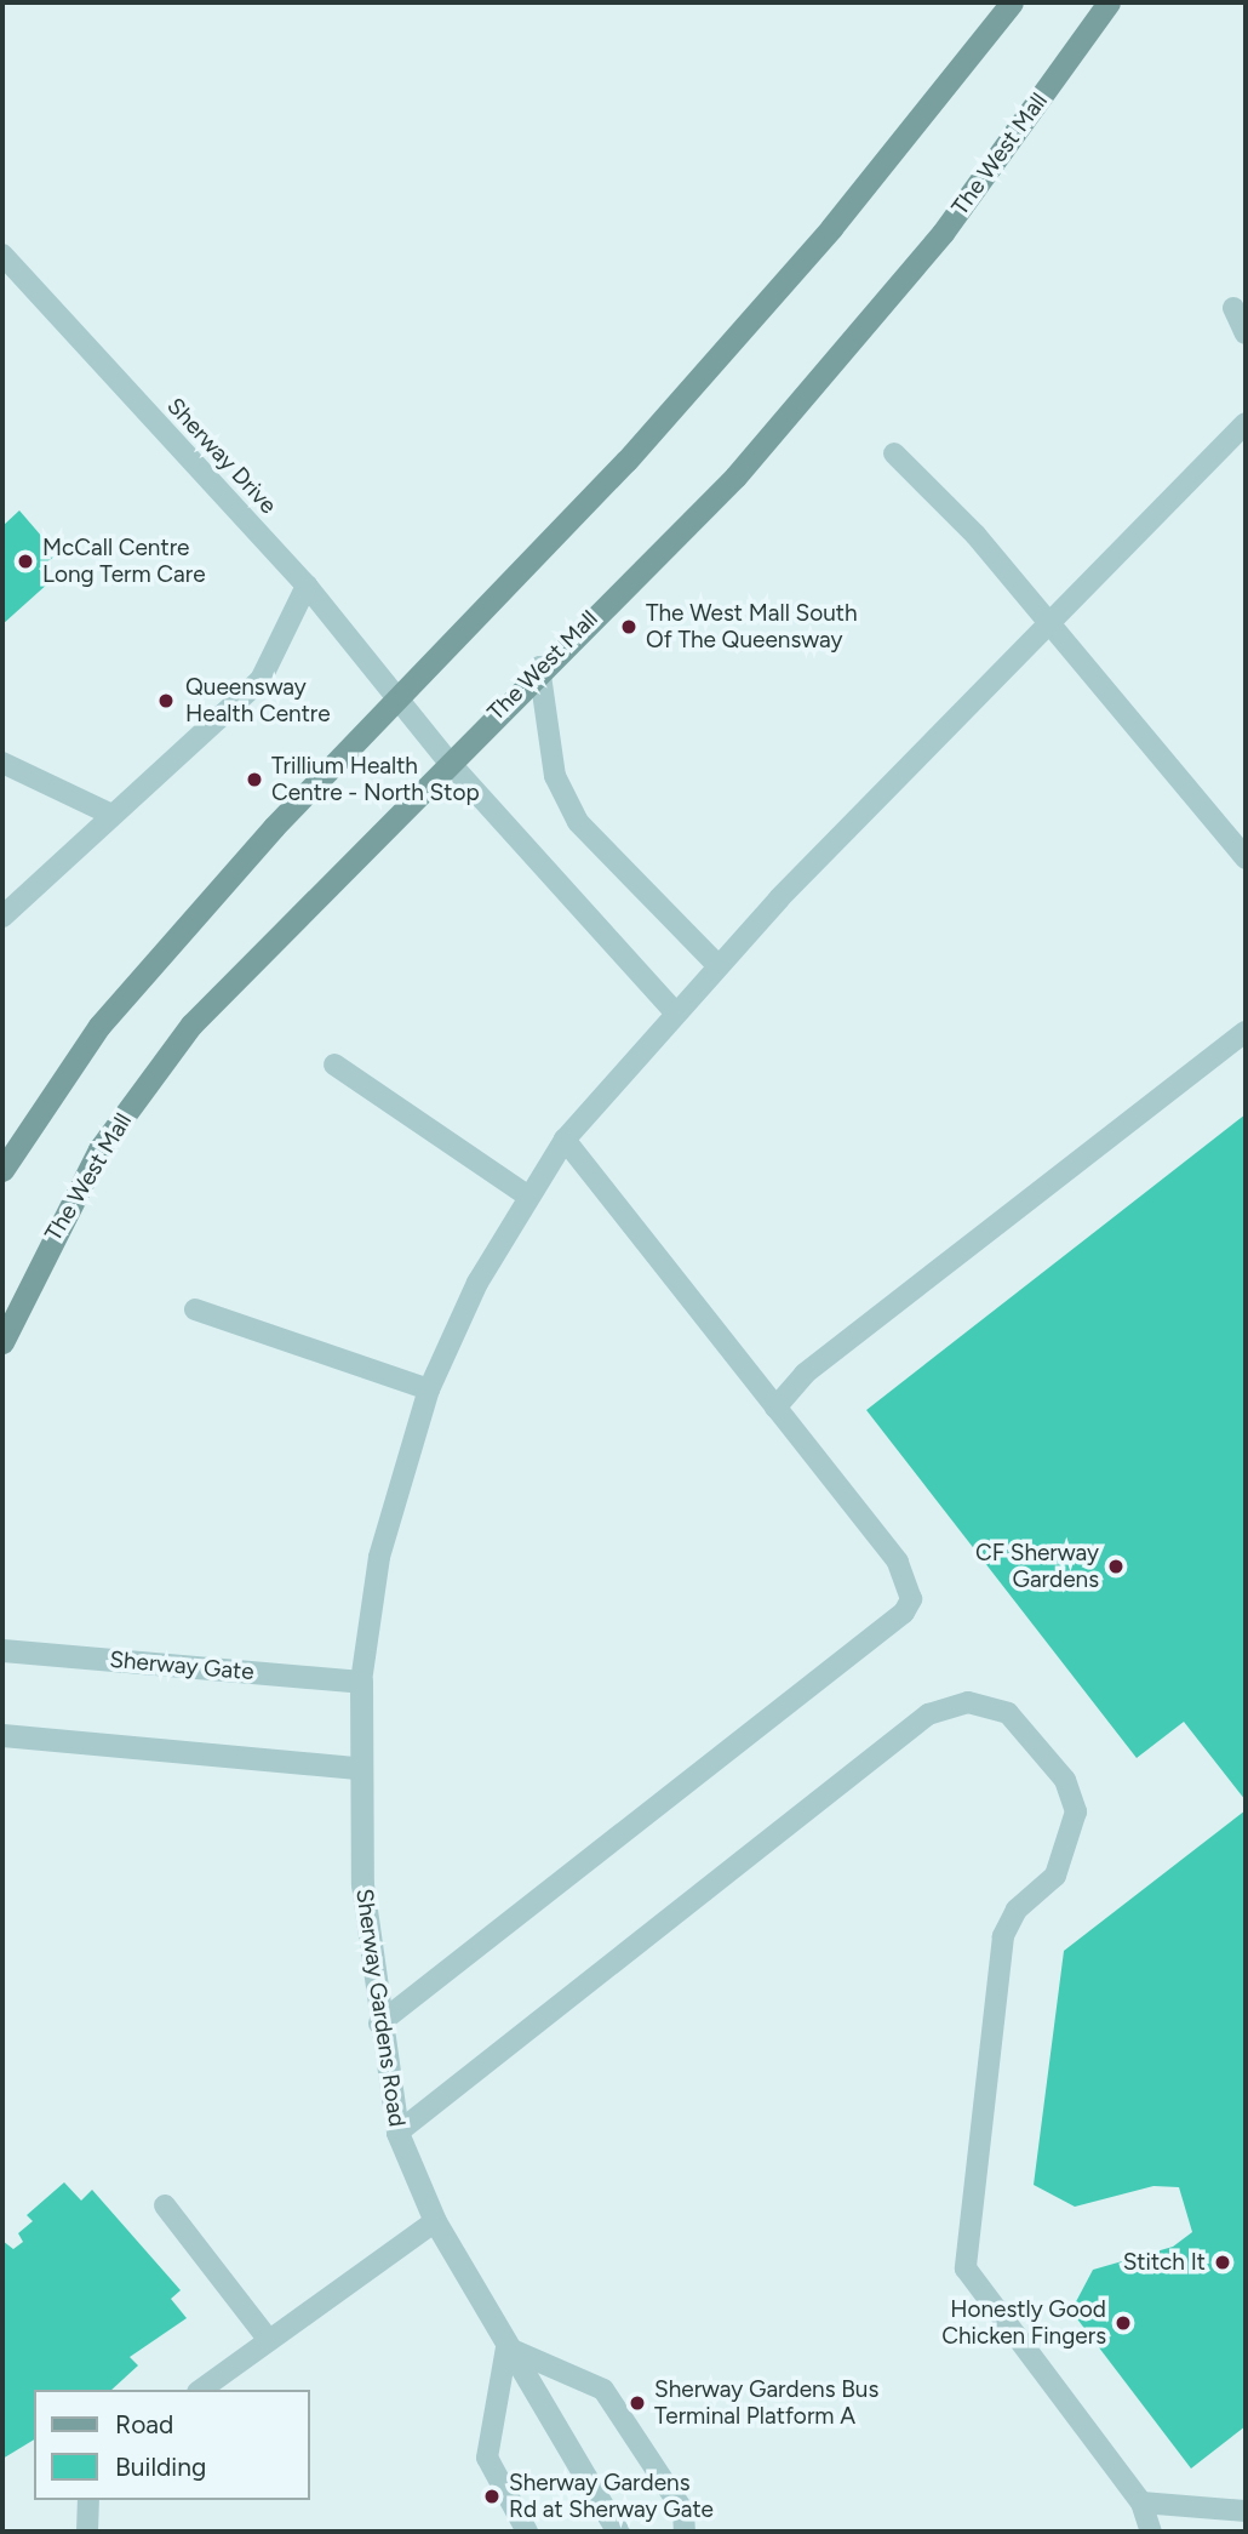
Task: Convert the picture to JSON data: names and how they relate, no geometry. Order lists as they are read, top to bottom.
{
  "streets": {
    "main road": ["The West Mall"],
    "street": ["Sherway Gate", "Sherway Gardens Road"],
    "lane": ["Sherway Drive"]
  },
  "crossings": [
    ["The West Mall", "Sherway Drive"],
    ["Sherway Gate", "Sherway Gardens Road"]
  ],
  "places": [
    "McCall Centre Long Term Care",
    "The West Mall South Of The Queensway",
    "Queensway Health Centre",
    "Trillium Health Centre - North Stop",
    "CF Sherway Gardens",
    "Stitch It",
    "Honestly Good Chicken Fingers",
    "Sherway Gardens Bus Terminal Platform A",
    "Sherway Gardens Rd at Sherway Gate"
  ],
  "legend": ["Road", "Building"]
}
